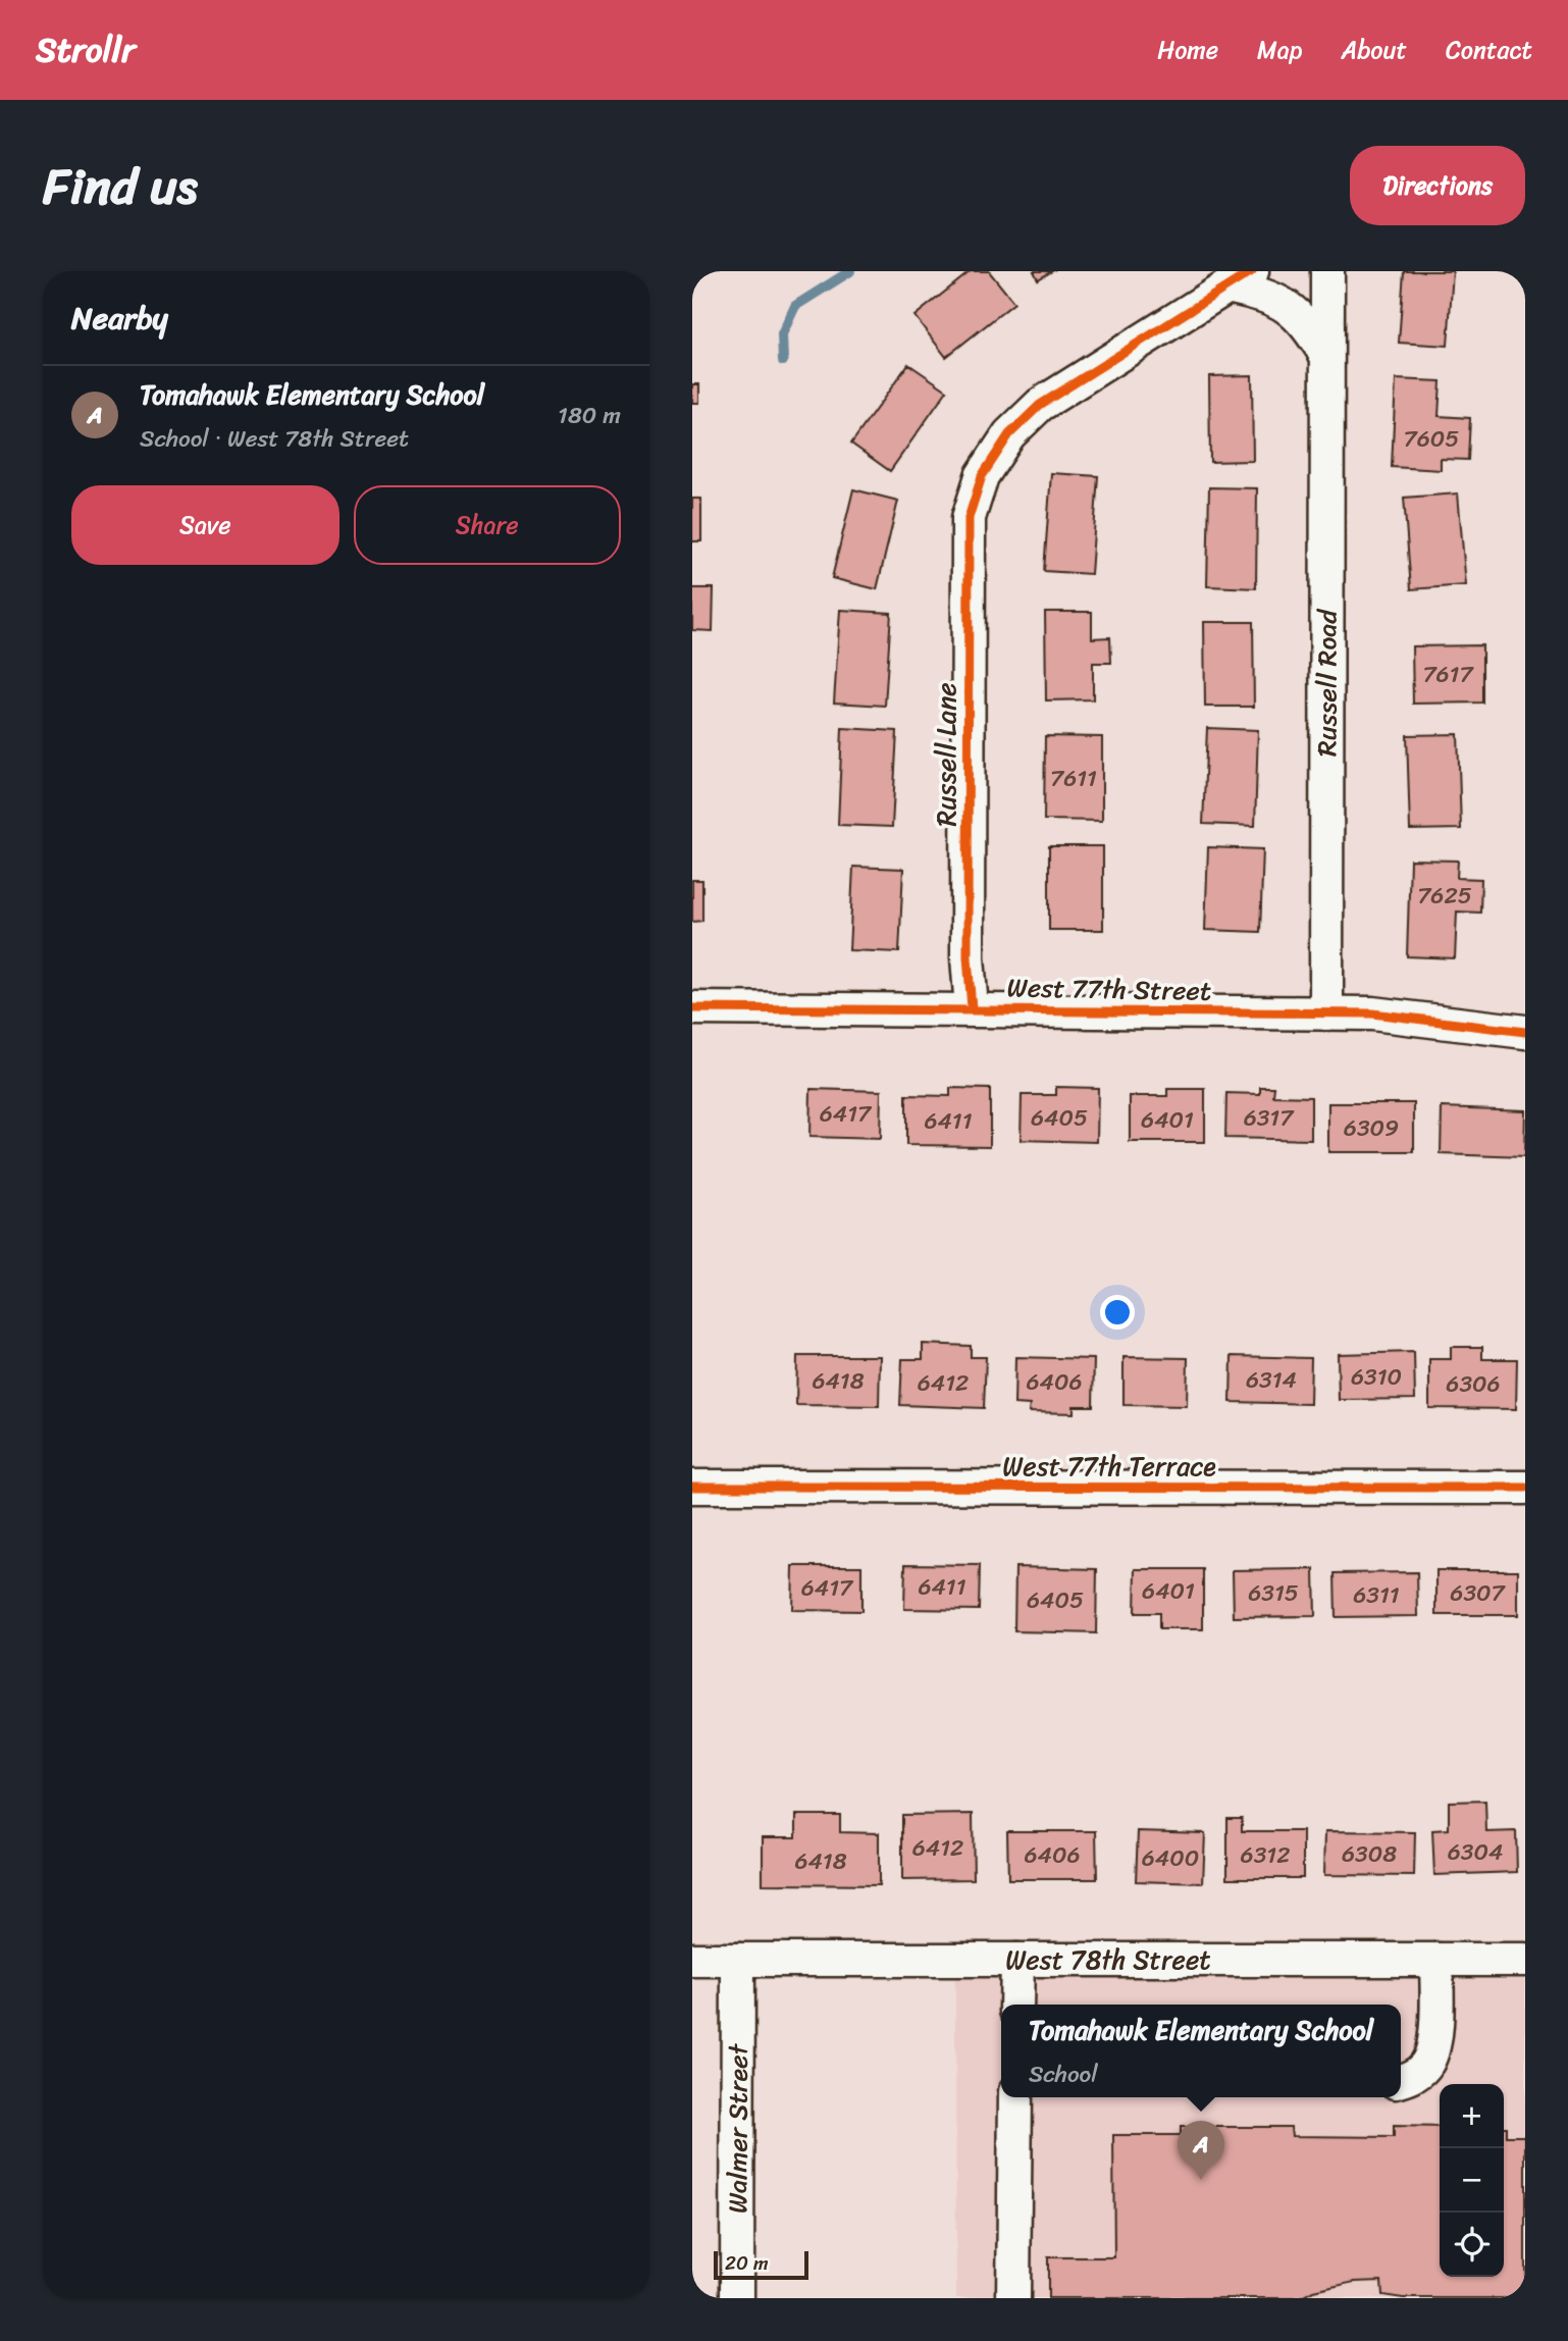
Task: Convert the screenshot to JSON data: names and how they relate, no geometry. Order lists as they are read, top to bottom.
{
  "streets": {
    "street": [
      "Russell Road",
      "Russell Lane",
      "West 77th Street",
      "West 77th Terrace",
      "West 78th Street",
      "Walmer Street"
    ]
  },
  "crossings": [
    ["Russell Road", "West 77th Street"],
    ["Russell Lane", "West 77th Street"],
    ["West 78th Street", "Walmer Street"]
  ],
  "house_numbers": [
    "7605",
    "7617",
    "7611",
    "7625",
    "6417",
    "6405",
    "6317",
    "6401",
    "6411",
    "6309",
    "6310",
    "6314",
    "6418",
    "6406",
    "6412",
    "6306",
    "6411",
    "6417",
    "6401",
    "6315",
    "6307",
    "6311",
    "6405",
    "6412",
    "6304",
    "6308",
    "6406",
    "6312",
    "6400",
    "6418"
  ],
  "scale_bar": "20 m",
  "page": {
    "header": "Strollr",
    "nav": [
      "Home",
      "Map",
      "About",
      "Contact"
    ],
    "title": "Find us",
    "buttons": [
      "Directions",
      ["Save", "Share"]
    ],
    "heading": "Nearby",
    "list": [
      {
        "mark": "A",
        "name": "Tomahawk Elementary School",
        "note": "School · West 78th Street",
        "value": "180 m"
      }
    ],
    "popup": ["Tomahawk Elementary School", "School"],
    "map_buttons": ["+", "−"],
    "pins": "A",
    "scale": "20 m"
  }
}
